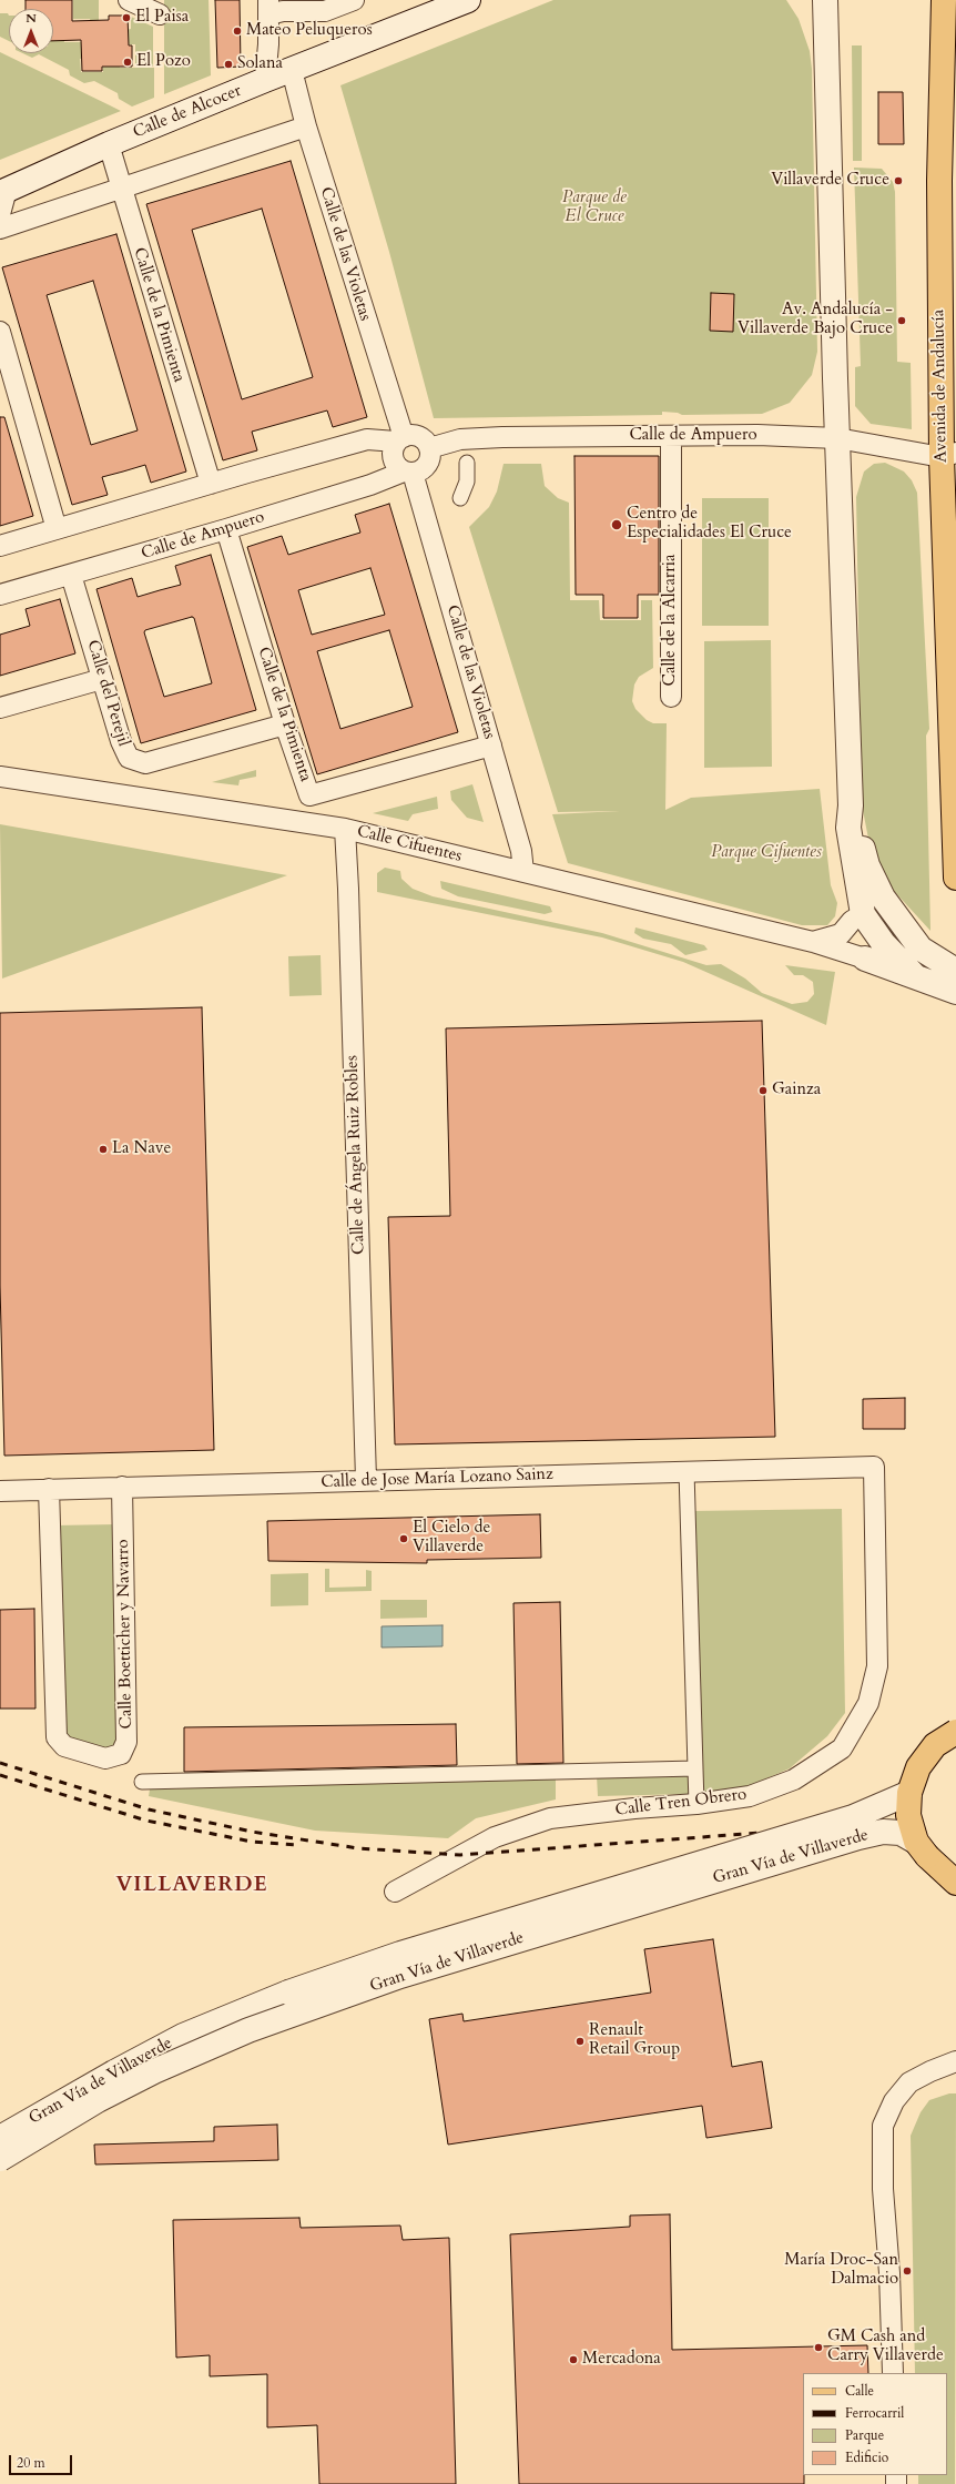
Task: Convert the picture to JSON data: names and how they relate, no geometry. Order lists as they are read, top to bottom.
{
  "streets": {
    "main road": ["Avenida de Andalucía"],
    "street": [
      "Calle de Alcocer",
      "Calle de las Violetas",
      "Calle de la Pimienta",
      "Calle de Ampuero",
      "Calle de la Alcarria",
      "Calle del Perejil",
      "Calle Cifuentes",
      "Calle de Ángela Ruiz Robles",
      "Calle de Jose María Lozano Sainz",
      "Calle Boetticher y Navarro",
      "Calle Tren Obrero",
      "Gran Vía de Villaverde"
    ]
  },
  "crossings": [
    ["Calle de Alcocer", "Calle de las Violetas"],
    ["Calle de Alcocer", "Calle de la Pimienta"],
    ["Calle de las Violetas", "Calle de la Pimienta"],
    ["Calle de las Violetas", "Calle de Ampuero"],
    ["Calle de las Violetas", "Calle Cifuentes"],
    ["Calle de la Pimienta", "Calle de Ampuero"],
    ["Calle de la Pimienta", "Calle del Perejil"],
    ["Avenida de Andalucía", "Calle de Ampuero"],
    ["Calle de Ampuero", "Calle de la Alcarria"],
    ["Calle de Ampuero", "Calle del Perejil"],
    ["Calle Cifuentes", "Calle de Ángela Ruiz Robles"],
    ["Calle de Ángela Ruiz Robles", "Calle de Jose María Lozano Sainz"],
    ["Calle de Jose María Lozano Sainz", "Calle Boetticher y Navarro"],
    ["Calle de Jose María Lozano Sainz", "Calle Tren Obrero"]
  ],
  "districts": ["VILLAVERDE"],
  "parks": ["Parque de El Cruce", "Parque Cifuentes"],
  "places": [
    "El Paisa",
    "Mateo Peluqueros",
    "El Pozo",
    "Solana",
    "Villaverde Cruce",
    "Av. Andalucía - Villaverde Bajo Cruce",
    "Centro de Especialidades El Cruce",
    "Gainza",
    "La Nave",
    "El Cielo de Villaverde",
    "Renault Retail Group",
    "María Droc-San Dalmacio",
    "GM Cash and Carry Villaverde",
    "Mercadona"
  ],
  "legend": [
    "Calle",
    "Ferrocarril",
    "Parque",
    "Edificio"
  ],
  "scale_bar": "20 m",
  "north": "top"
}
